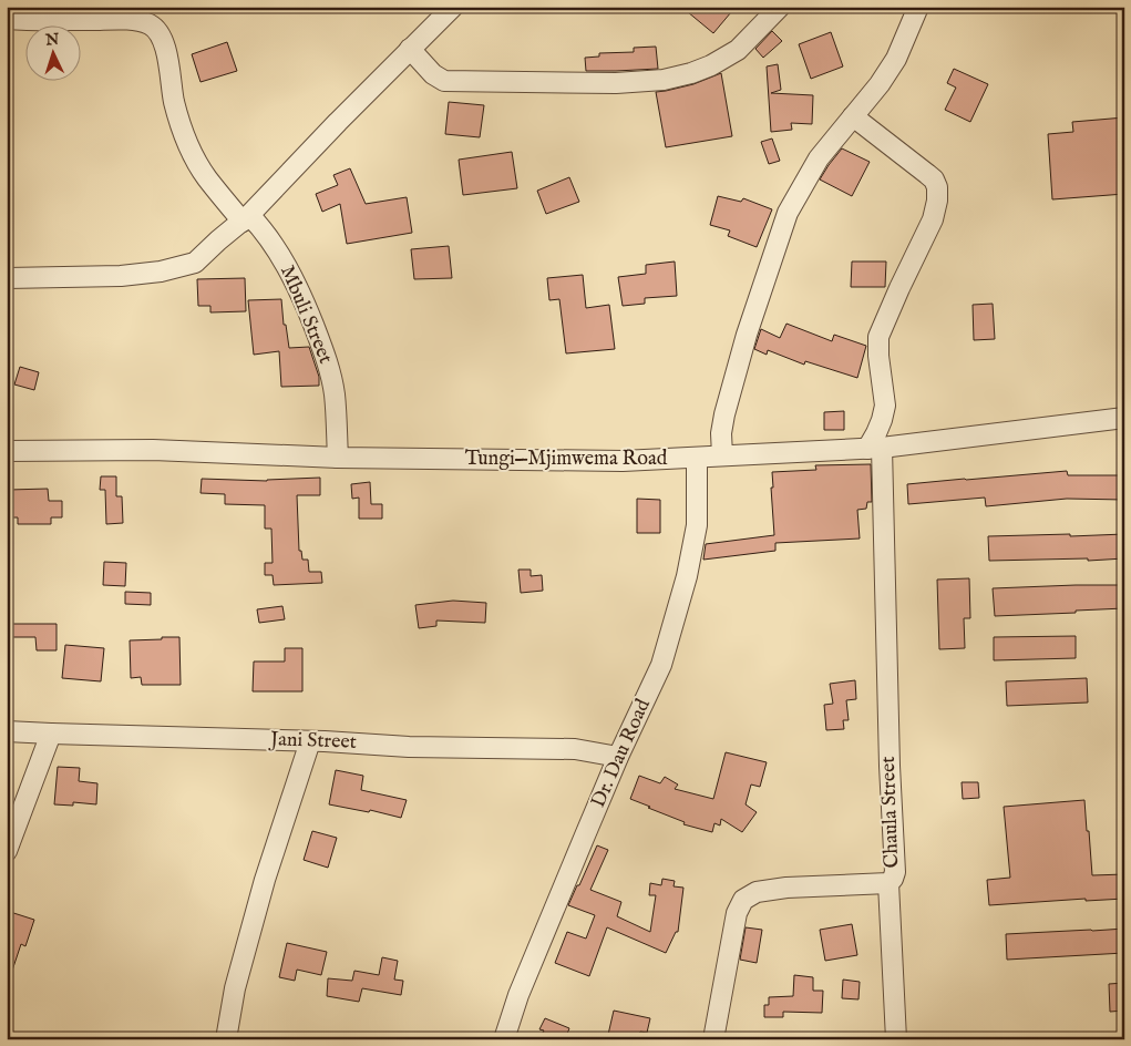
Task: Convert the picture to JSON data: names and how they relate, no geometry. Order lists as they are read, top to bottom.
{
  "streets": {
    "street": [
      "Mbuli Street",
      "Tungi—Mjimwema Road",
      "Jani Street",
      "Dr. Dau Road",
      "Chaula Street"
    ]
  },
  "crossings": [
    ["Mbuli Street", "Tungi—Mjimwema Road"],
    ["Tungi—Mjimwema Road", "Dr. Dau Road"],
    ["Tungi—Mjimwema Road", "Chaula Street"],
    ["Jani Street", "Dr. Dau Road"]
  ],
  "north": "top"
}
